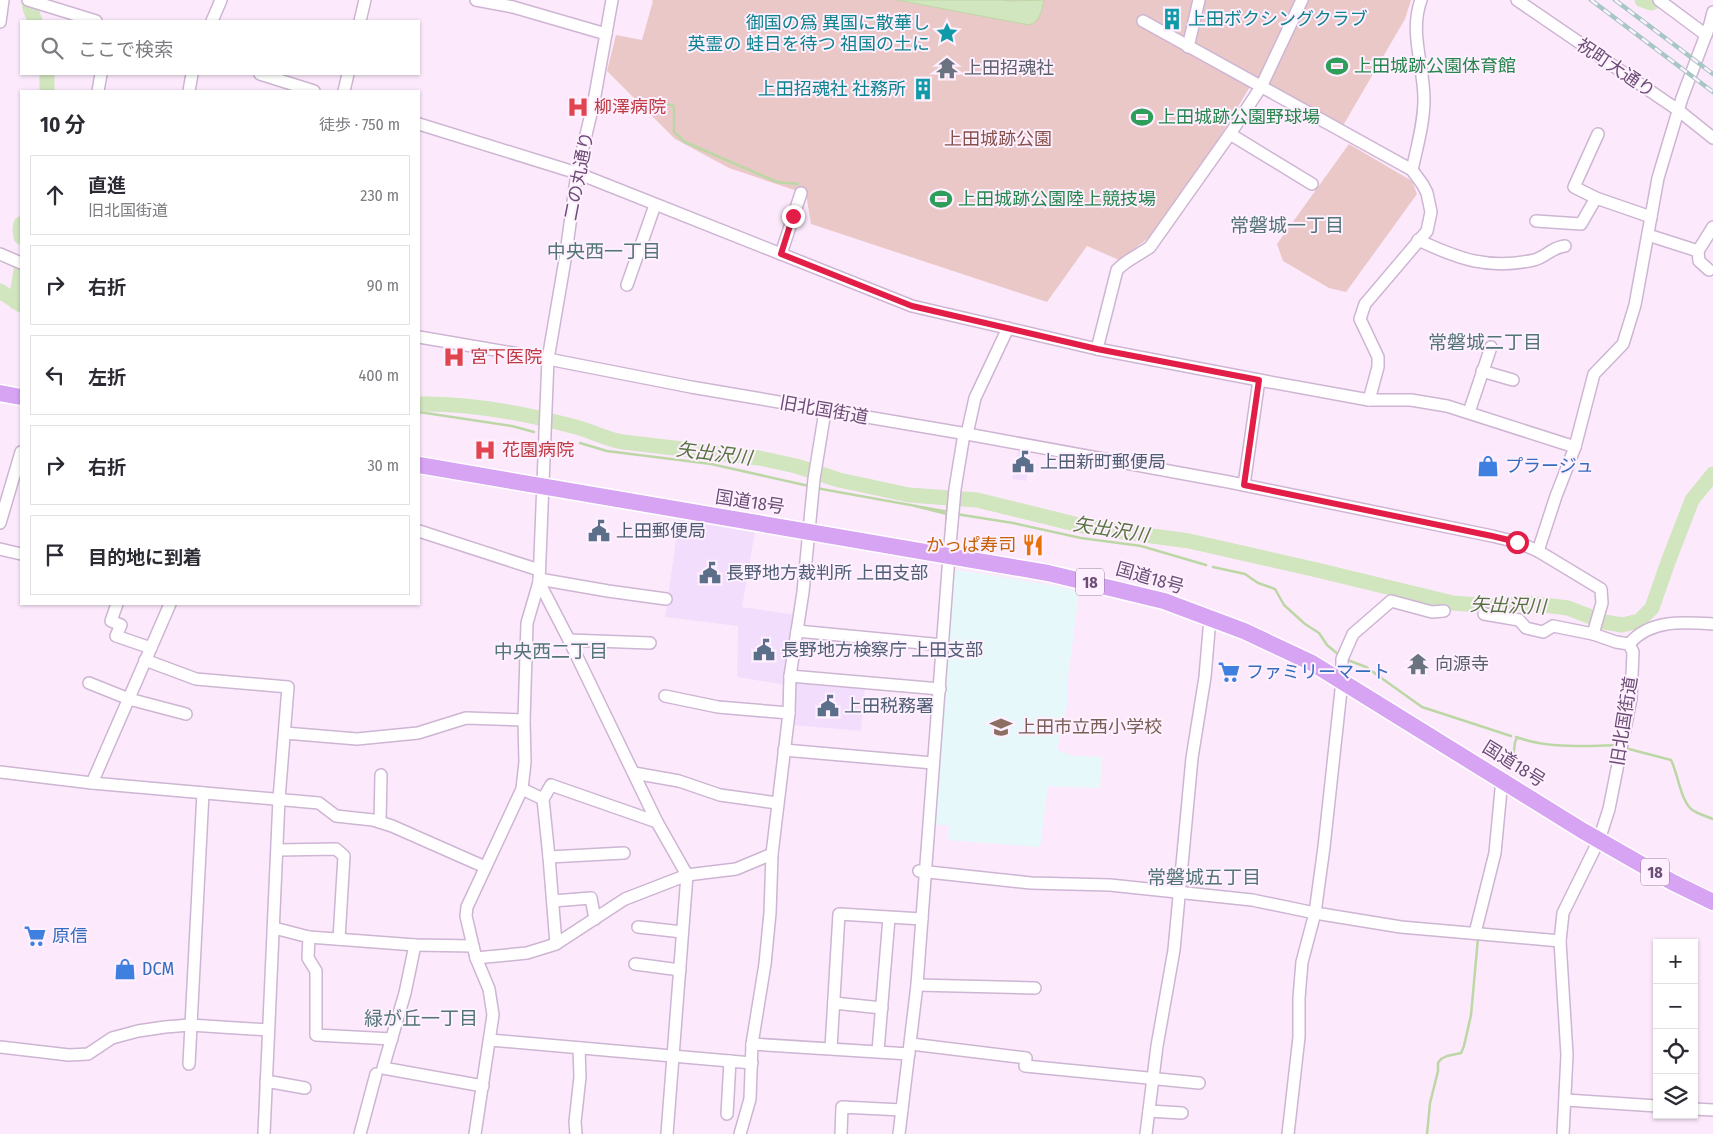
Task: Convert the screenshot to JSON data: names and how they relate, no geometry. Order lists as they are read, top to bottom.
{
  "streets": {
    "highway": ["国道18号", "18"],
    "street": ["祝町大通り", "二の丸通り", "旧北国街道"]
  },
  "crossings": [
    ["二の丸通り", "旧北国街道"],
    ["二の丸通り", "国道18号"],
    ["旧北国街道", "国道18号"]
  ],
  "districts": [
    "常磐城一丁目",
    "中央西一丁目",
    "常磐城二丁目",
    "中央西二丁目",
    "常磐城五丁目",
    "緑が丘一丁目"
  ],
  "water": ["矢出沢川"],
  "parks": ["上田城跡公園"],
  "places": {
    "building": ["上田ボクシングクラブ", "上田招魂社 社務所"],
    "place": ["御国の爲 異国に散華し 英霊の 蛙日を待つ 祖国の土に"],
    "sports": ["上田城跡公園体育館", "上田城跡公園野球場", "上田城跡公園陸上競技場"],
    "temple": ["上田招魂社", "向源寺"],
    "hospital": ["柳澤病院", "宮下医院", "花園病院"],
    "public building": [
      "上田新町郵便局",
      "上田郵便局",
      "長野地方裁判所 上田支部",
      "長野地方検察庁 上田支部",
      "上田税務署"
    ],
    "shop": ["プラージュ", "DCM"],
    "restaurant": ["かっぱ寿司"],
    "supermarket": ["ファミリーマート", "原信"],
    "school or university": ["上田市立西小学校"]
  },
  "page": {
    "search": "ここで検索",
    "heading": ["10 分", "徒歩 · 750 m"],
    "list": [
      ["直進", "旧北国街道", "230 m"],
      ["右折", "90 m"],
      ["左折", "400 m"],
      ["右折", "30 m"],
      "目的地に到着"
    ],
    "map_buttons": ["+", "−"]
  }
}
